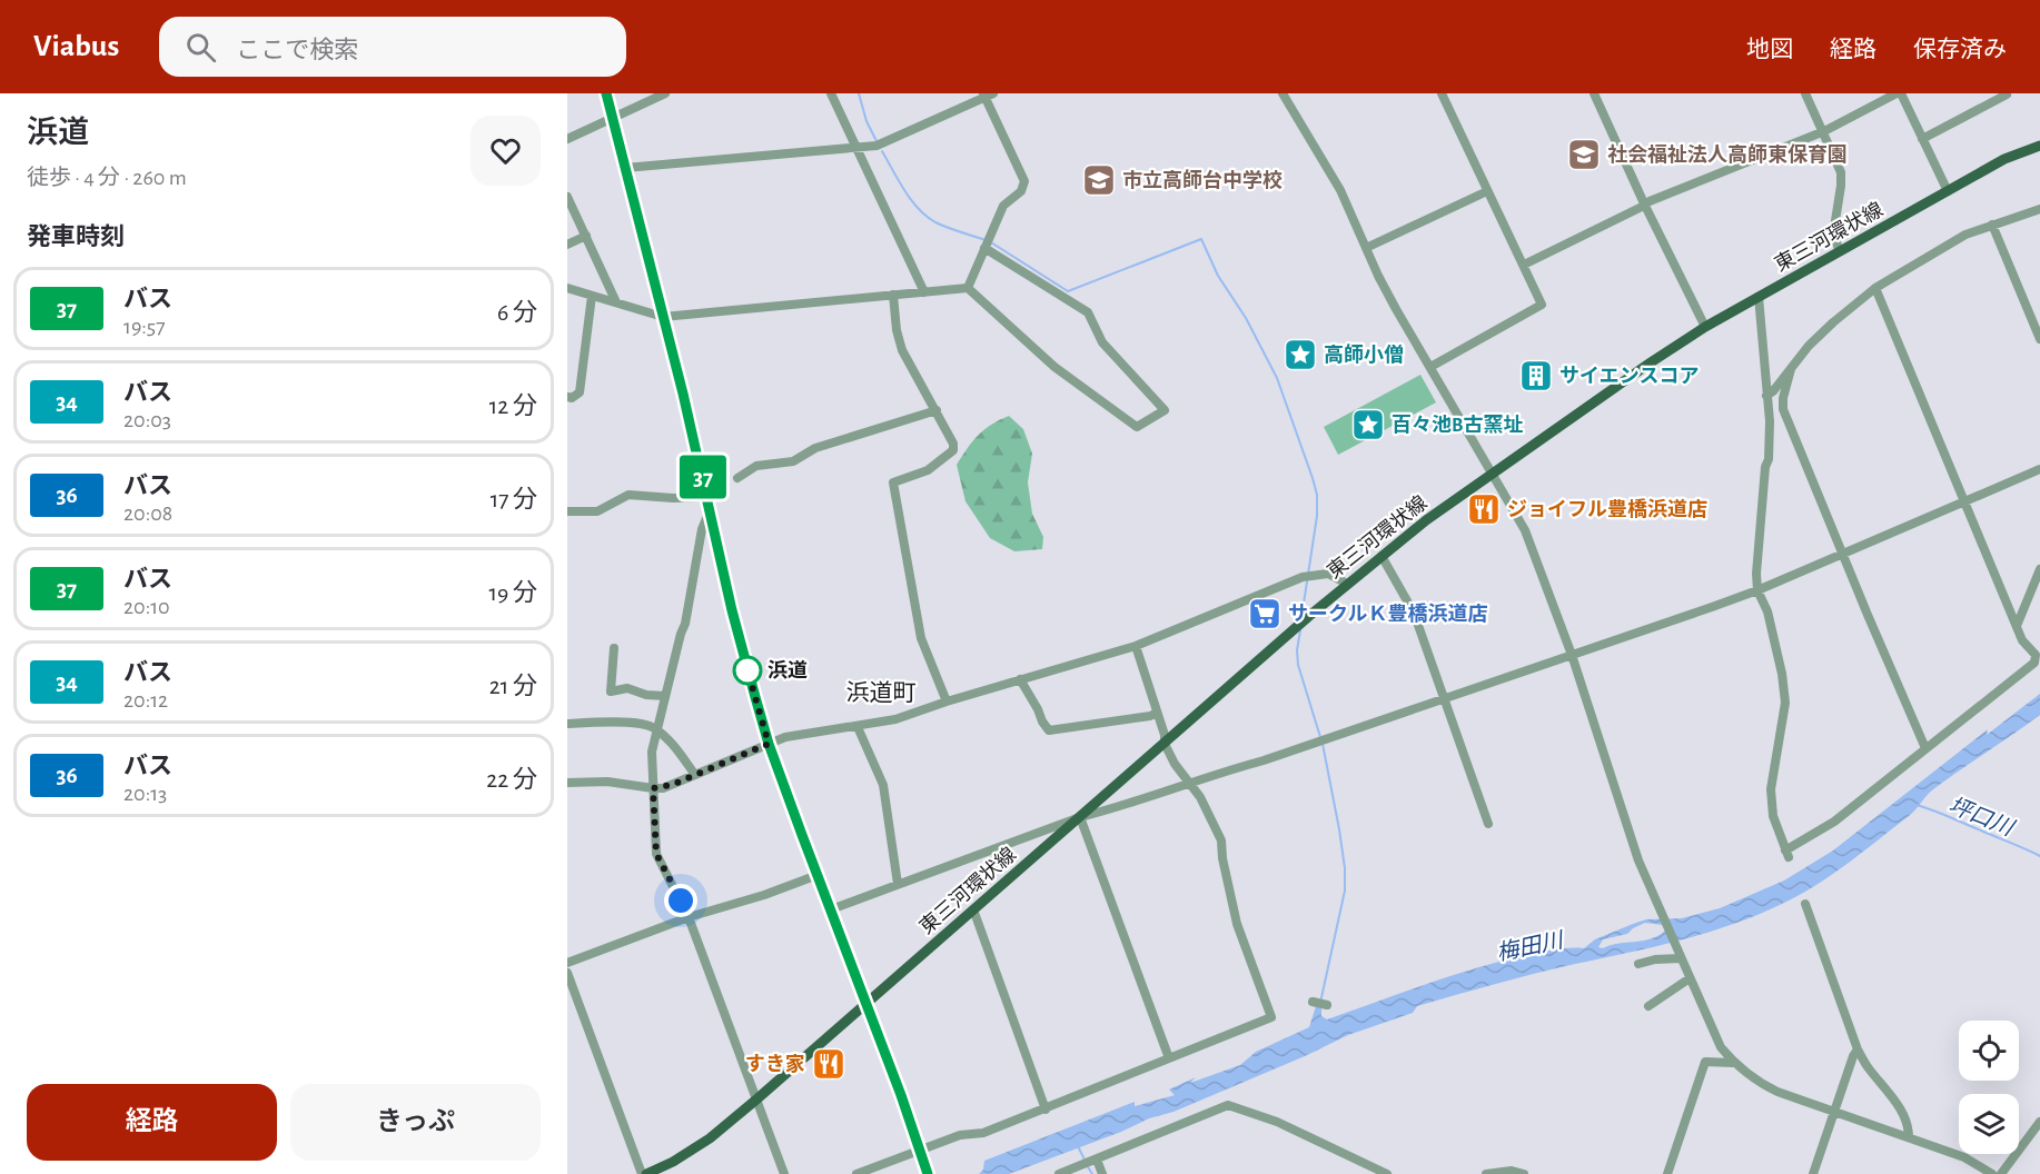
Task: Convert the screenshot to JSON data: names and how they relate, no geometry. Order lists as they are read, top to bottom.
{
  "streets": {
    "main road": ["東三河環状線"]
  },
  "districts": ["浜道町"],
  "water": ["坪口川", "梅田川"],
  "places": {
    "school or university": ["社会福祉法人高師東保育園", "市立高師台中学校"],
    "place": ["高師小僧", "百々池B古窯址"],
    "building": ["サイエンスコア"],
    "restaurant": ["ジョイフル豊橋浜道店", "すき家"],
    "supermarket": ["サークルＫ豊橋浜道店"],
    "other": ["浜道"]
  },
  "lines": ["bus line 37"],
  "page": {
    "header": "Viabus",
    "search": "ここで検索",
    "nav": ["地図", "経路", "保存済み"],
    "heading": [
      ["浜道", "徒歩 · 4 分 · 260 m"],
      "発車時刻"
    ],
    "on_map": "37",
    "list": [
      {
        "mark": "37",
        "name": "バス",
        "note": "19:57",
        "value": "6 分"
      },
      {
        "mark": "34",
        "name": "バス",
        "note": "20:03",
        "value": "12 分"
      },
      {
        "mark": "36",
        "name": "バス",
        "note": "20:08",
        "value": "17 分"
      },
      {
        "mark": "37",
        "name": "バス",
        "note": "20:10",
        "value": "19 分"
      },
      {
        "mark": "34",
        "name": "バス",
        "note": "20:12",
        "value": "21 分"
      },
      {
        "mark": "36",
        "name": "バス",
        "note": "20:13",
        "value": "22 分"
      }
    ],
    "buttons": ["経路", "きっぷ"]
  }
}
